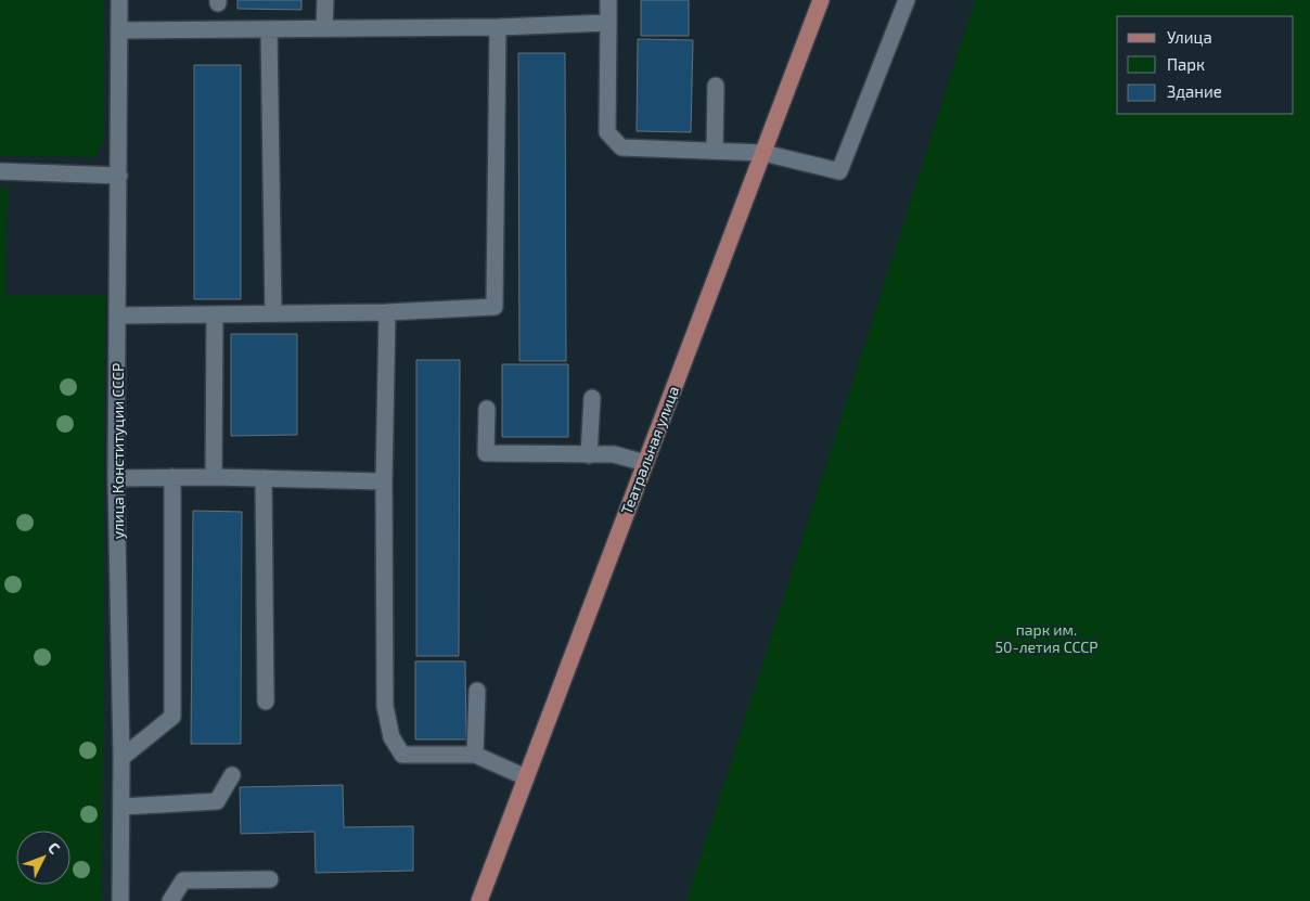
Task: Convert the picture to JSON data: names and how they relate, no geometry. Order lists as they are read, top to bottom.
{
  "streets": {
    "main road": ["Театральная улица"],
    "street": ["улица Конституции СССР"]
  },
  "parks": ["парк им. 50-летия СССР"],
  "legend": ["Улица", "Парк", "Здание"],
  "north": "top right"
}
